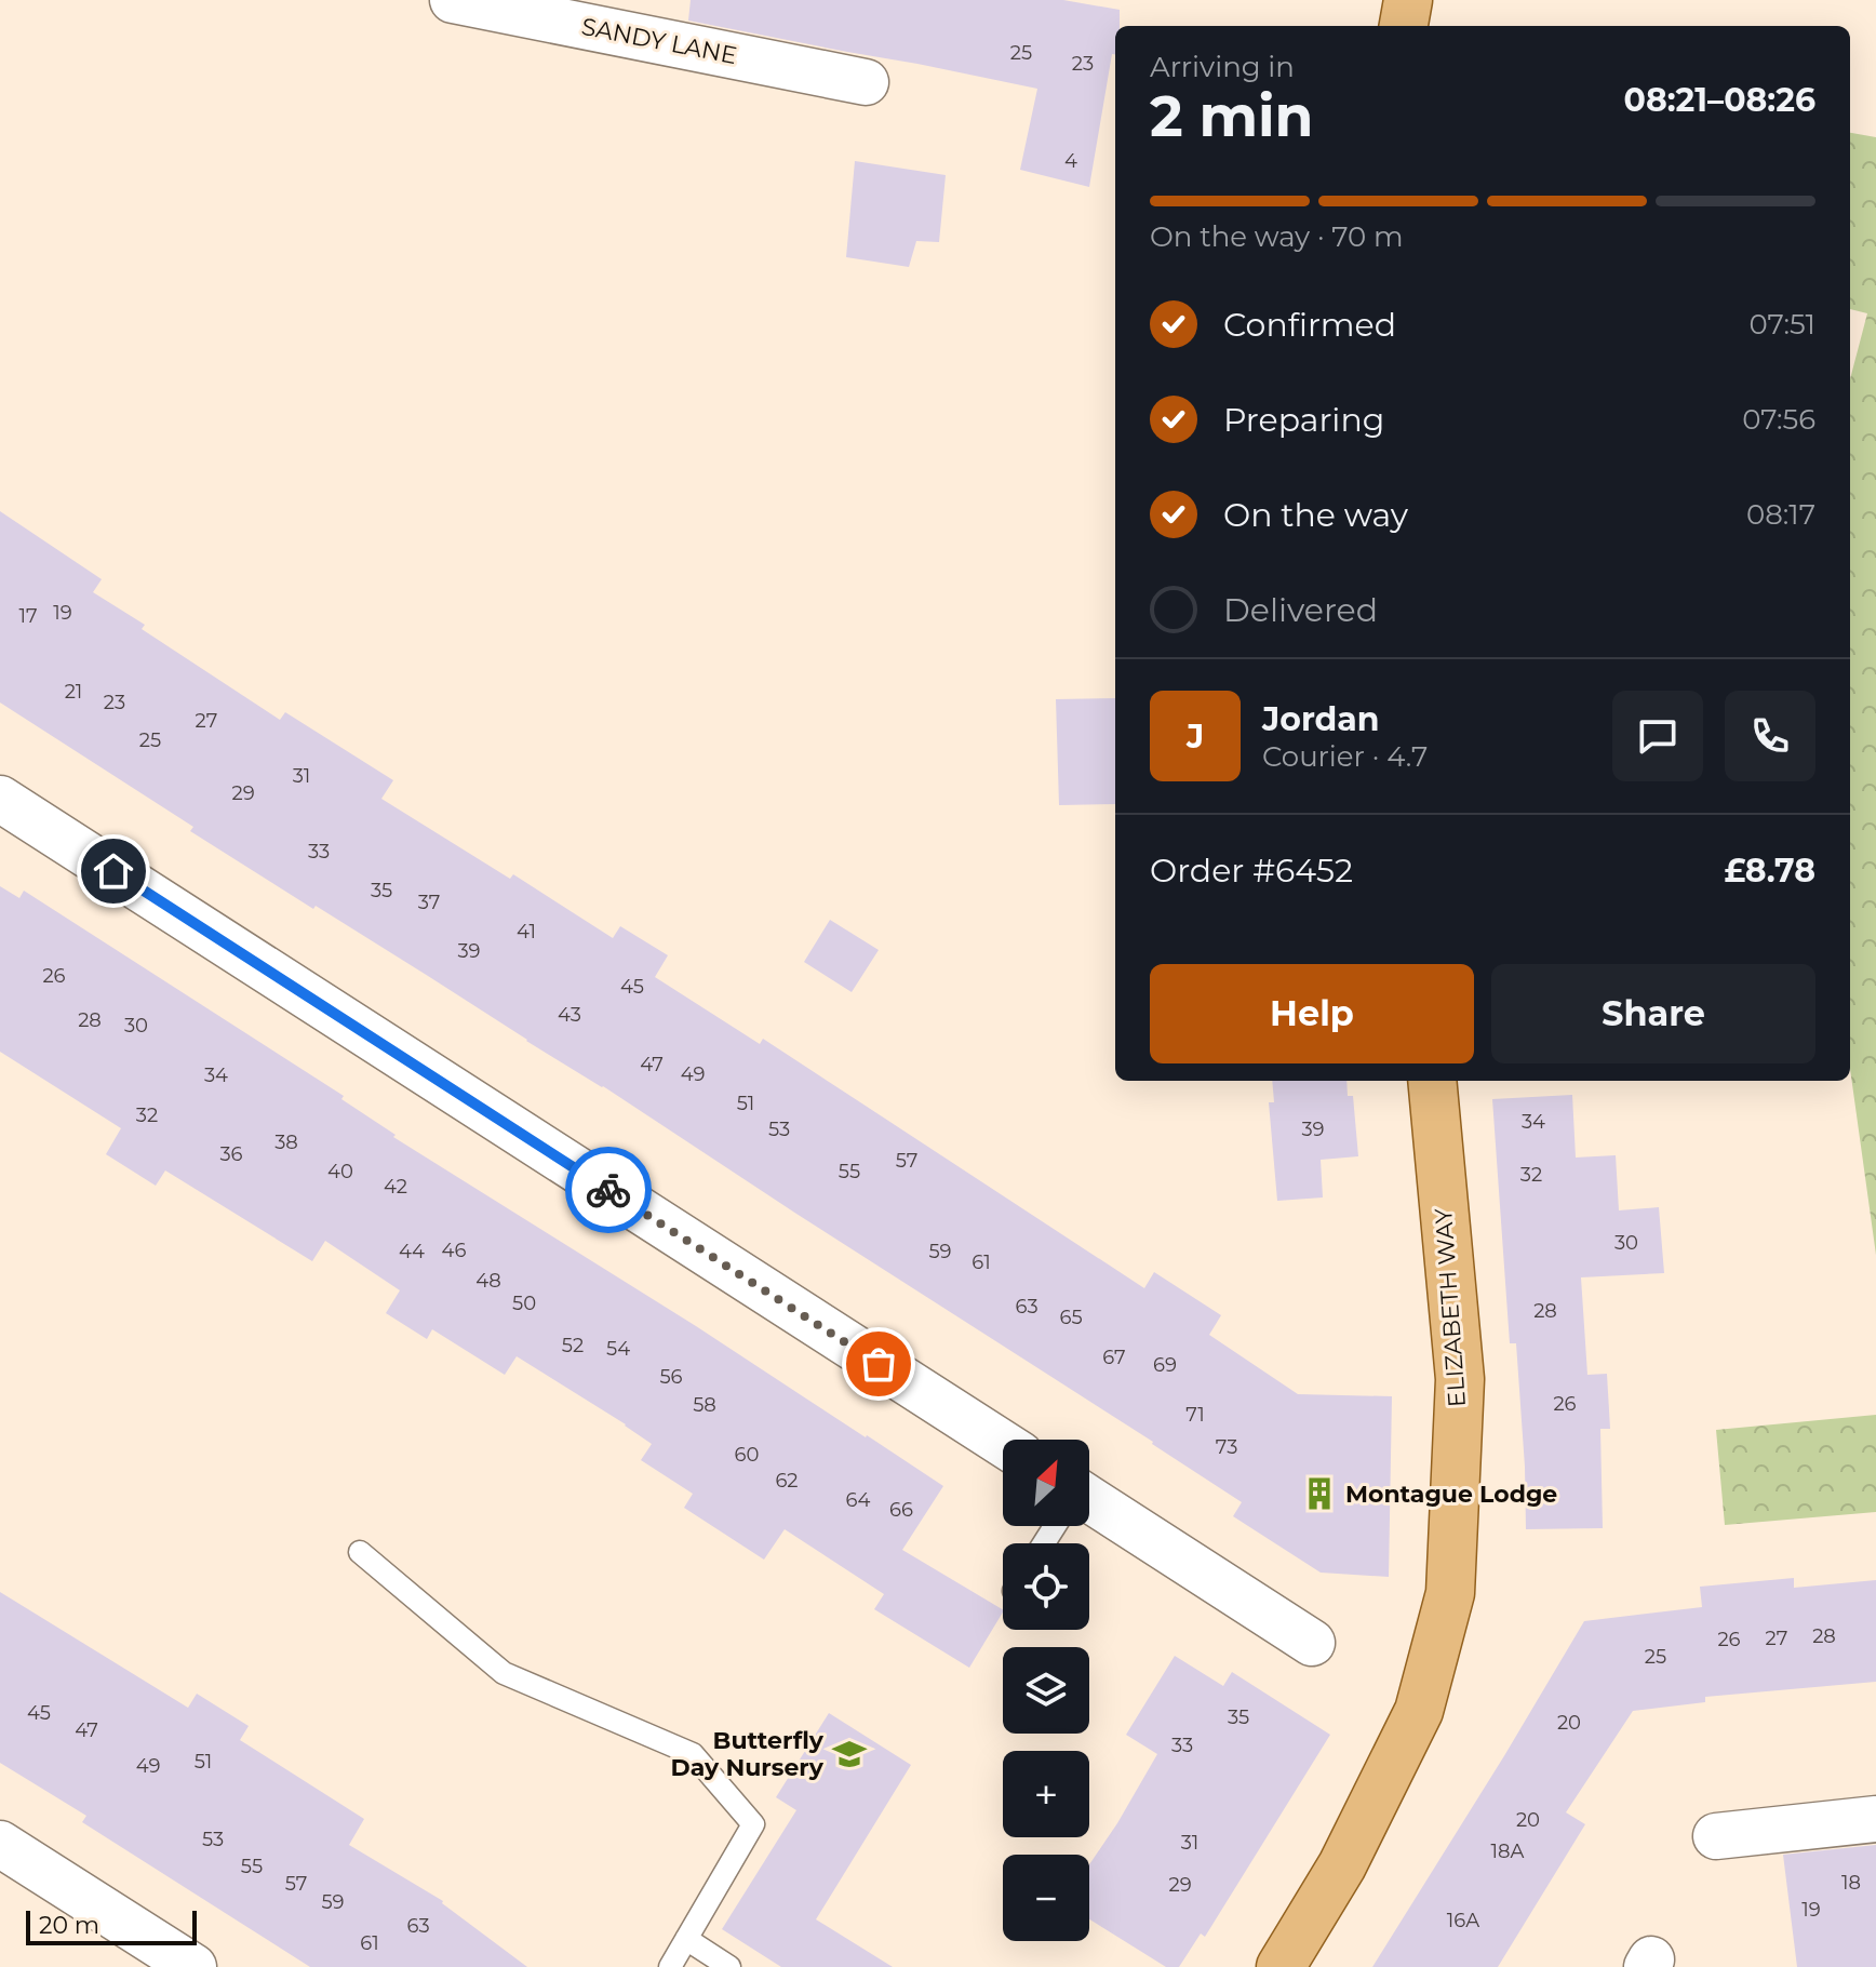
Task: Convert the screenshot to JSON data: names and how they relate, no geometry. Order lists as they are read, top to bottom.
{
  "streets": {
    "main road": ["ELIZABETH WAY"],
    "street": ["SANDY LANE"]
  },
  "places": {
    "building": ["Montague Lodge"],
    "school or university": ["Butterfly Day Nursery"]
  },
  "house_numbers": [
    "25",
    "23",
    "4",
    "19",
    "17",
    "21",
    "23",
    "27",
    "25",
    "31",
    "29",
    "33",
    "35",
    "37",
    "41",
    "39",
    "26",
    "45",
    "43",
    "28",
    "30",
    "47",
    "49",
    "34",
    "51",
    "32",
    "34",
    "53",
    "39",
    "38",
    "36",
    "57",
    "40",
    "55",
    "32",
    "42",
    "30",
    "46",
    "44",
    "59",
    "61",
    "48",
    "50",
    "63",
    "28",
    "65",
    "52",
    "54",
    "67",
    "69",
    "56",
    "26",
    "58",
    "71",
    "73",
    "60",
    "62",
    "64",
    "66",
    "28",
    "27",
    "26",
    "25",
    "45",
    "35",
    "20",
    "47",
    "33",
    "51",
    "49",
    "20",
    "53",
    "31",
    "18A",
    "55",
    "18",
    "57",
    "29",
    "59",
    "19",
    "16A",
    "63",
    "61"
  ],
  "scale_bar": "20 m",
  "north": "top right",
  "page": {
    "heading": ["2 min", "Arriving in", "08:21–08:26"],
    "panel": [
      "Jordan",
      "Courier · 4.7",
      "Order #6452",
      "£8.78"
    ],
    "bar": "On the way · 70 m",
    "list": [
      ["Confirmed", "07:51"],
      ["Preparing", "07:56"],
      ["On the way", "08:17"],
      "Delivered"
    ],
    "round": "J",
    "buttons": ["Help", "Share"],
    "map_buttons": ["+", "−"],
    "scale": "20 m"
  }
}
